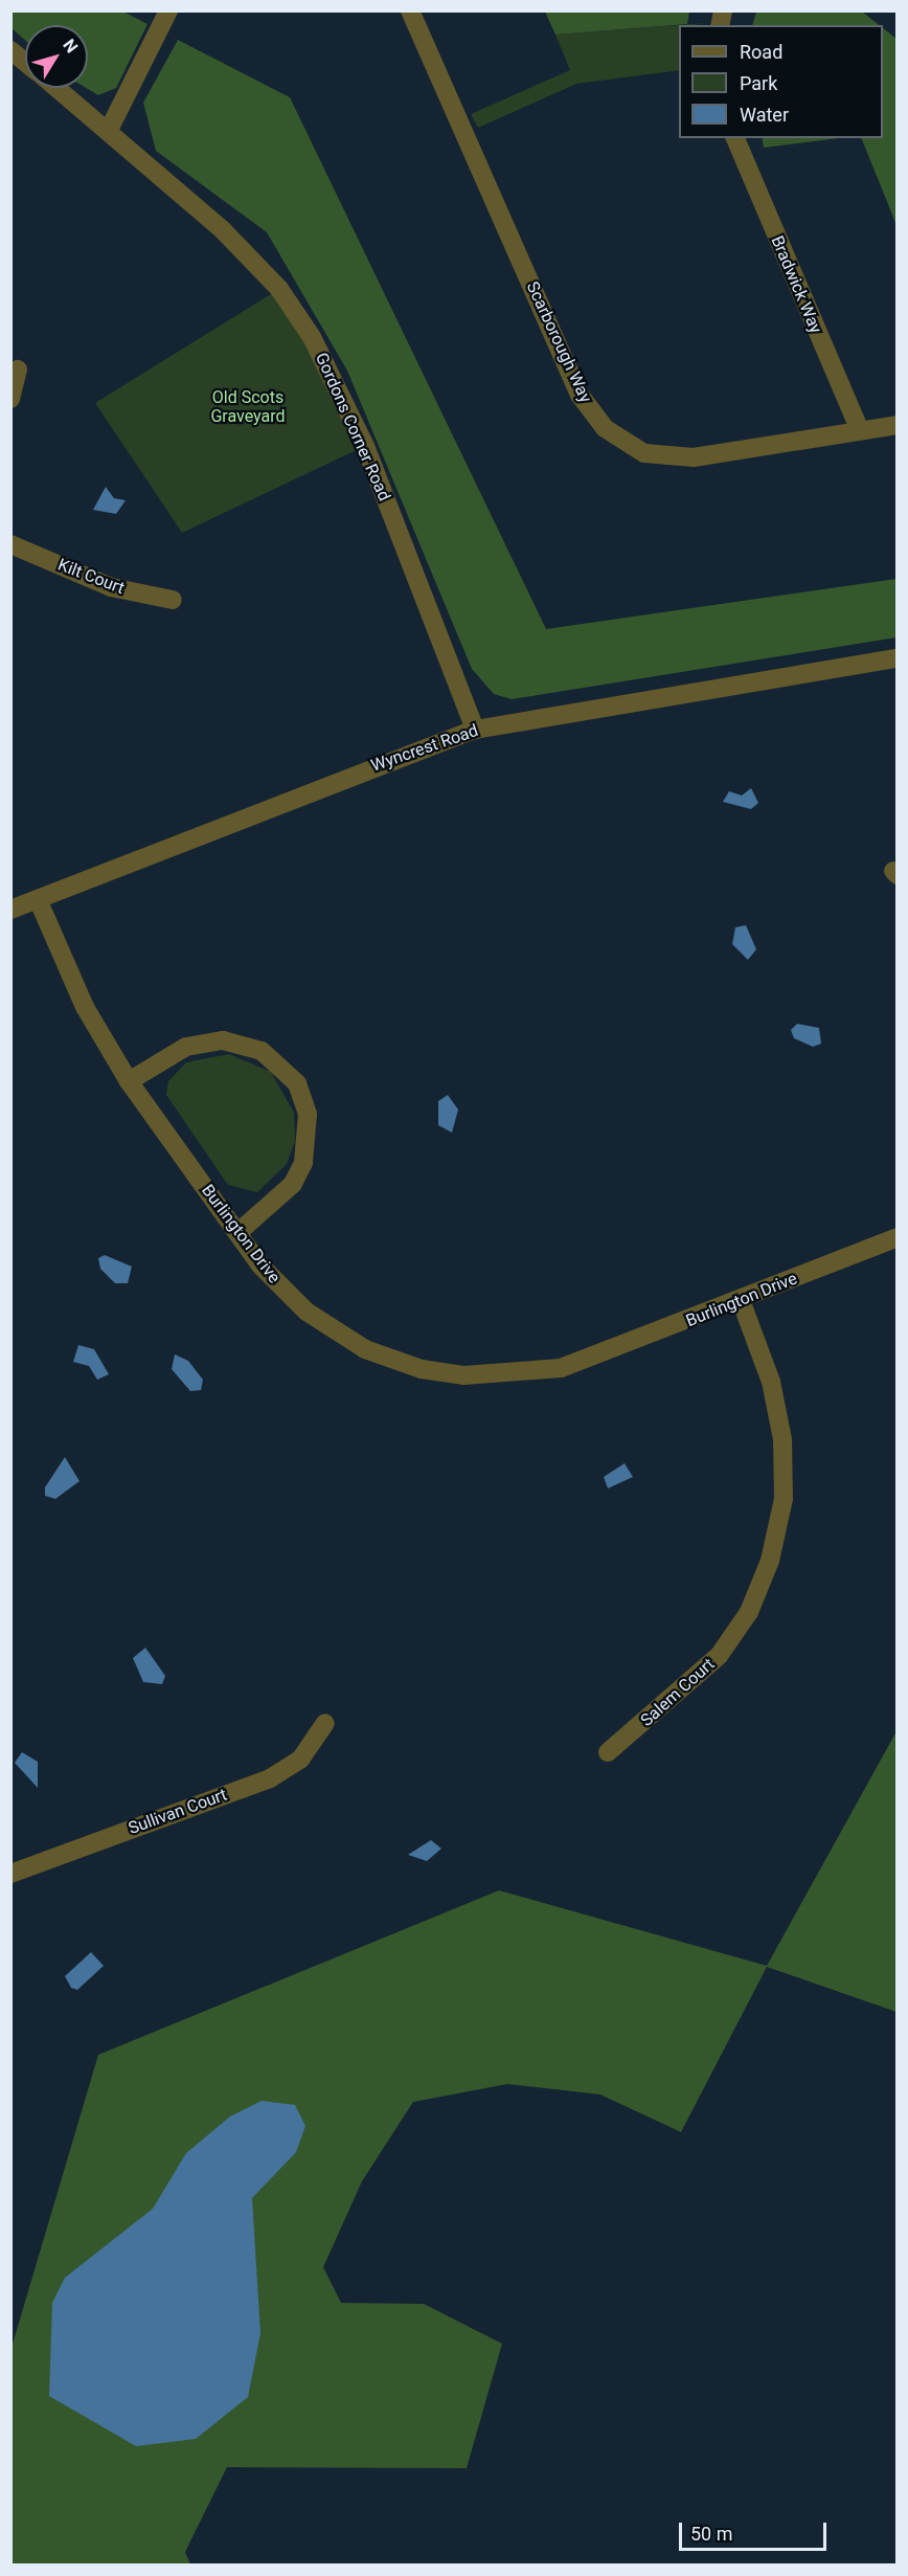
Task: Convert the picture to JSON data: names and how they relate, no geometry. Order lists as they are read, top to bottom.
{
  "streets": {
    "street": [
      "Bradwick Way",
      "Scarborough Way",
      "Gordons Corner Road",
      "Kilt Court",
      "Wyncrest Road",
      "Burlington Drive",
      "Salem Court",
      "Sullivan Court"
    ]
  },
  "crossings": [
    ["Bradwick Way", "Scarborough Way"],
    ["Gordons Corner Road", "Wyncrest Road"],
    ["Wyncrest Road", "Burlington Drive"],
    ["Burlington Drive", "Salem Court"]
  ],
  "parks": ["Old Scots Graveyard"],
  "legend": ["Road", "Park", "Water"],
  "scale_bar": "50 m",
  "north": "top right"
}
